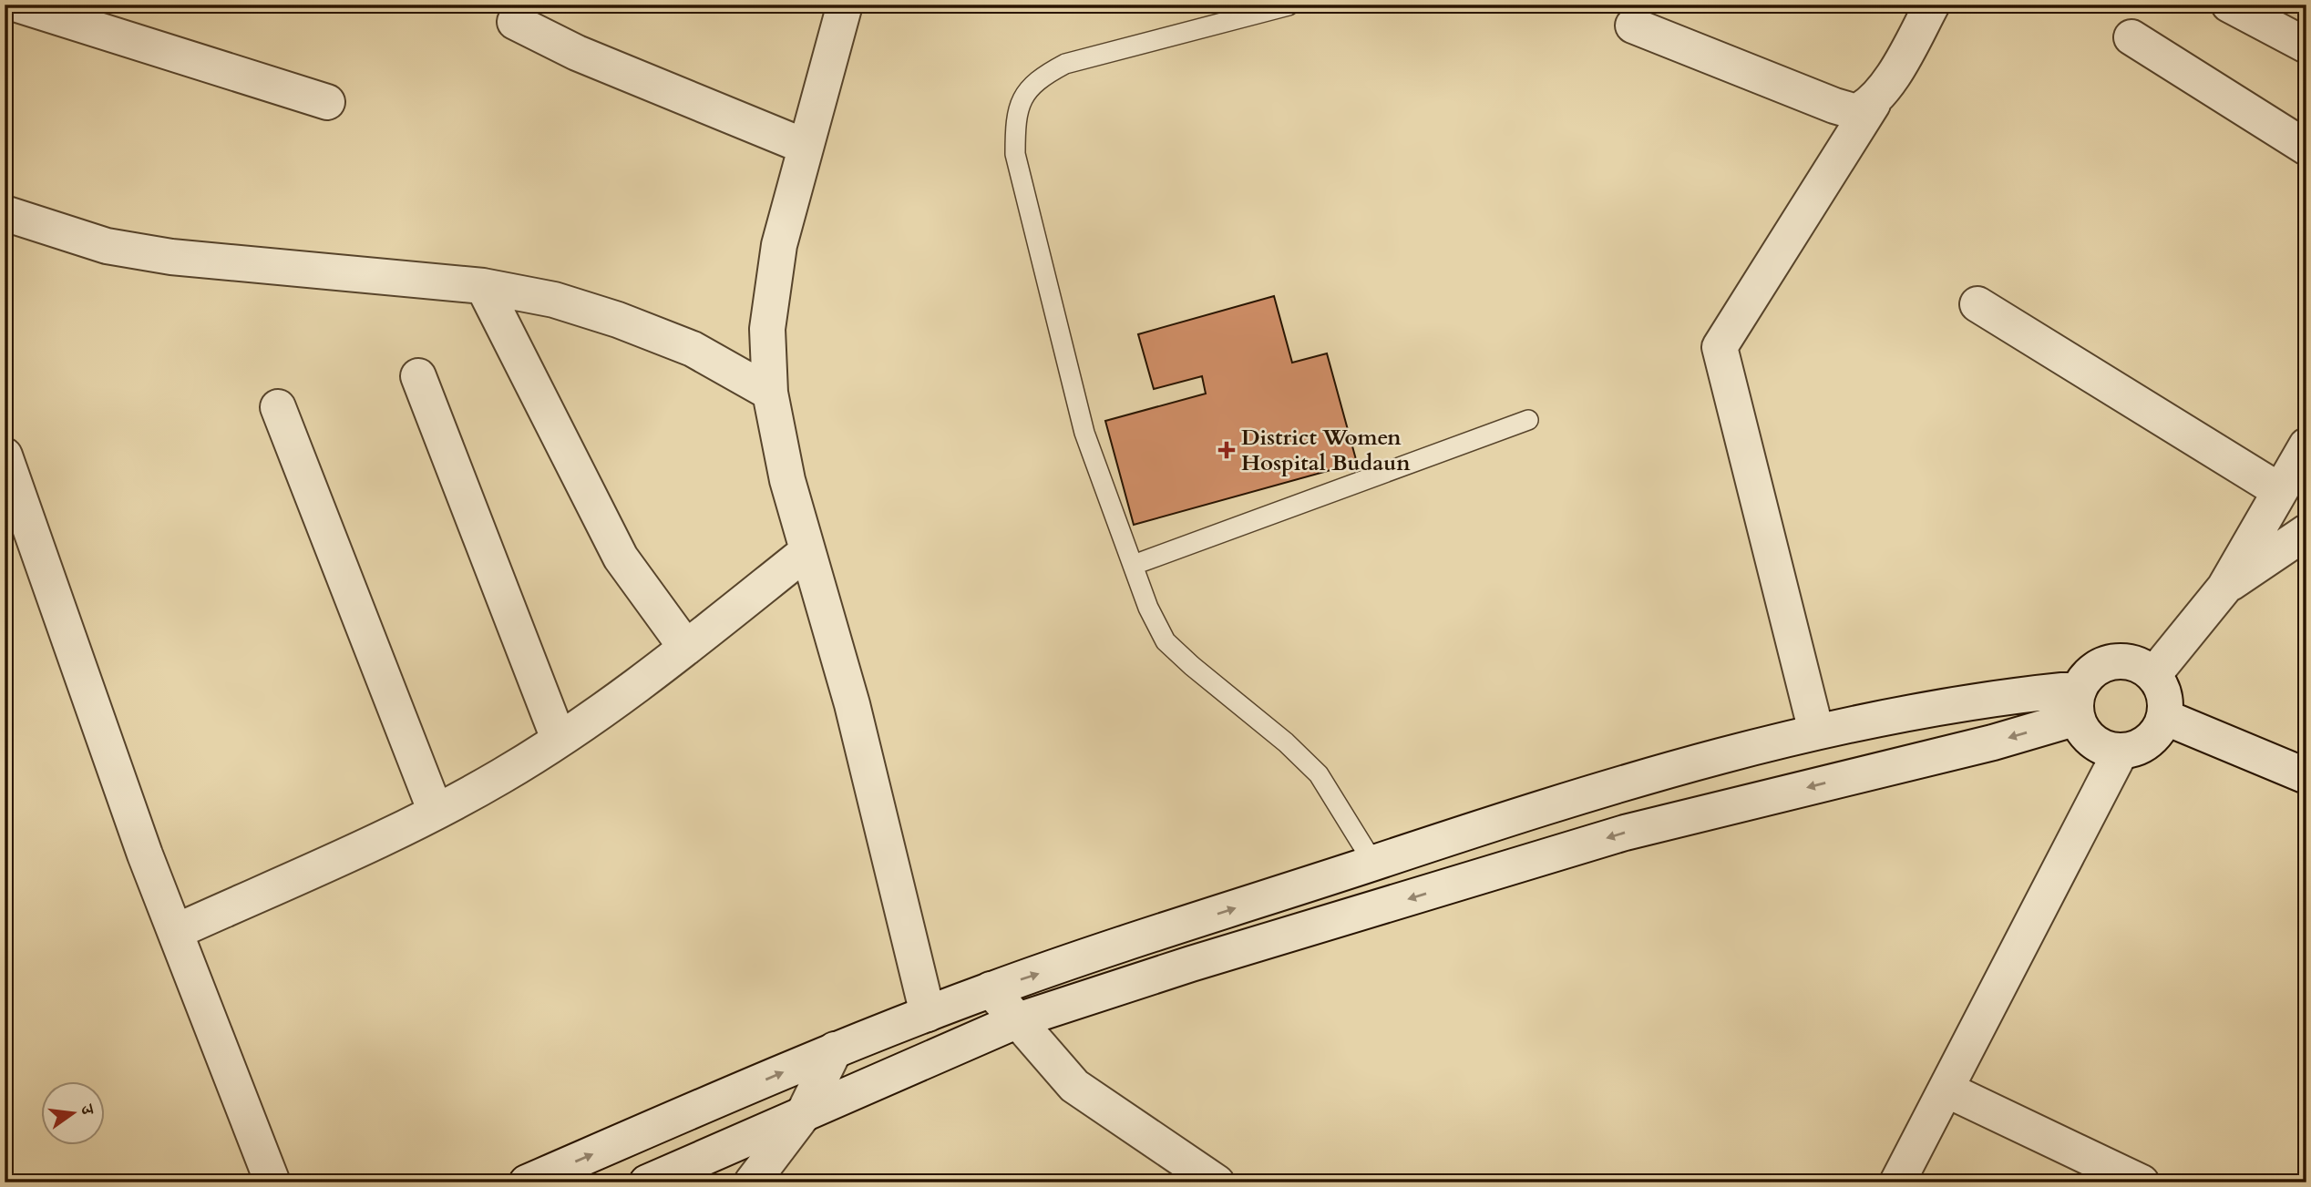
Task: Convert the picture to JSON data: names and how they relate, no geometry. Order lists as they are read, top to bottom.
{
  "places": {
    "health": ["District Women Hospital Budaun"]
  },
  "north": "right"
}
